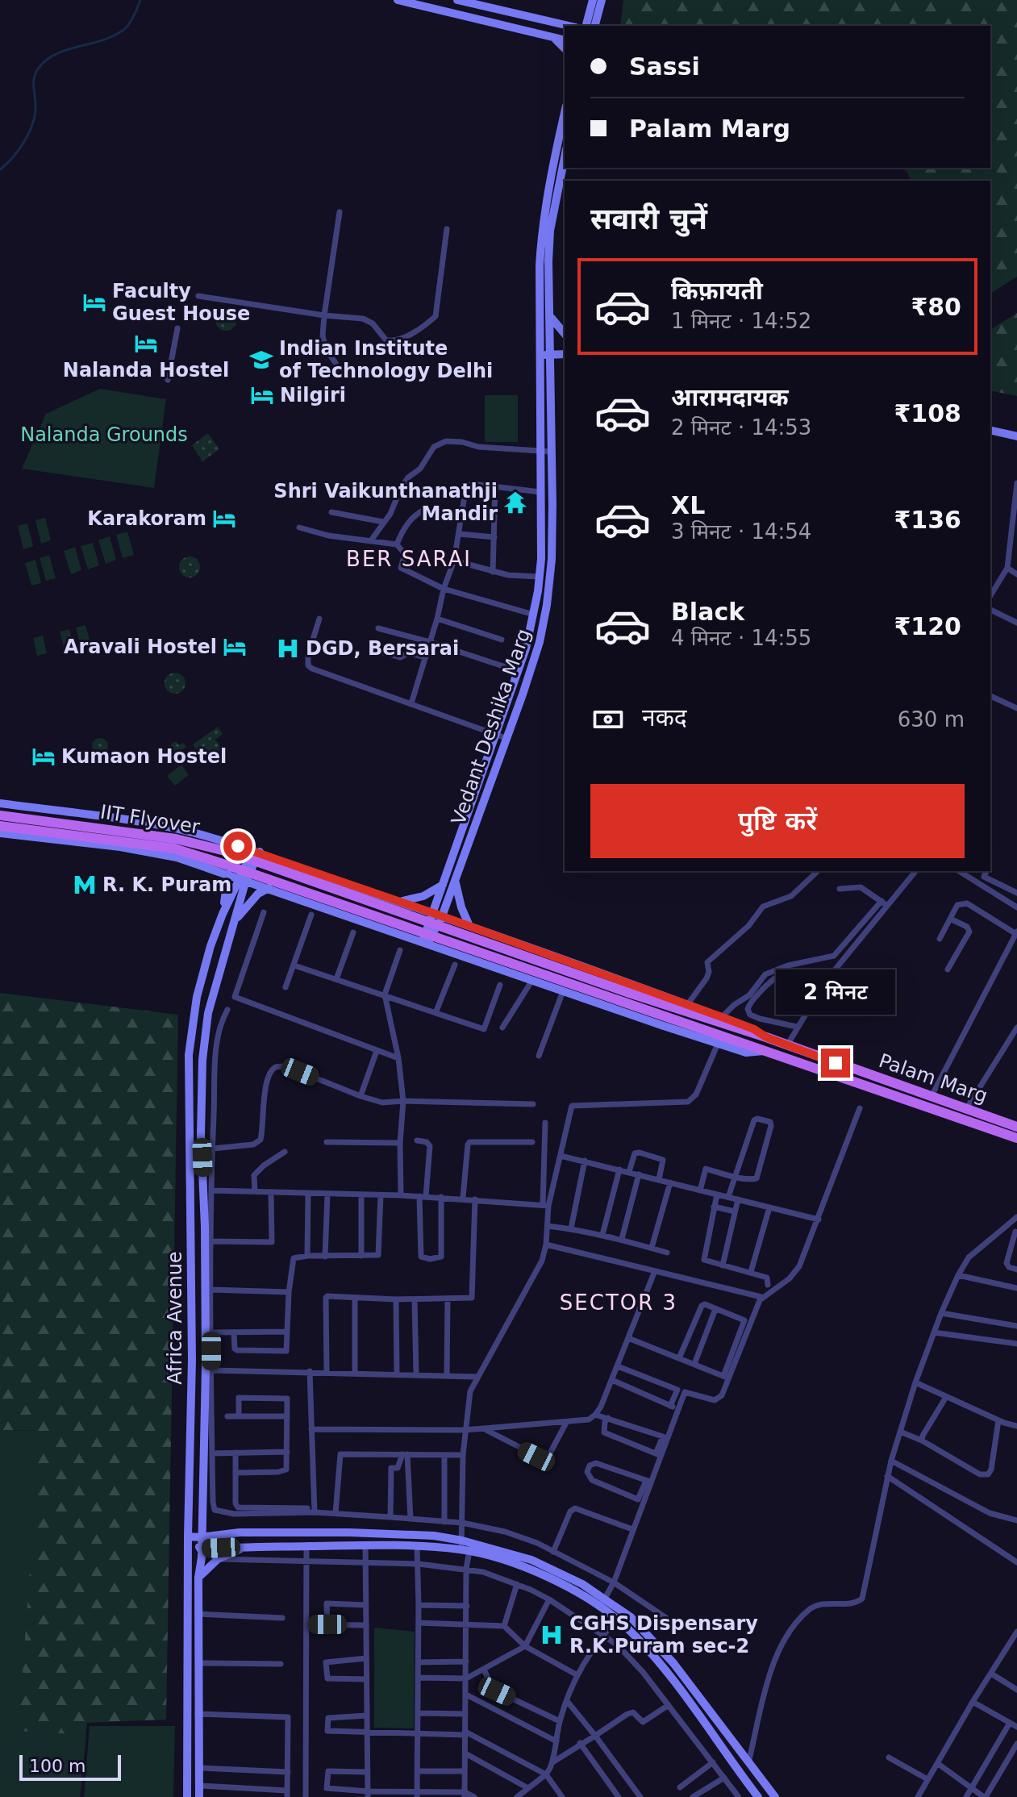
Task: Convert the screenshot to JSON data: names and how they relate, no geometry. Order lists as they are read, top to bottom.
{
  "streets": {
    "main road": [
      "Vedant Deshika Marg",
      "IIT Flyover",
      "Palam Marg",
      "Africa Avenue"
    ]
  },
  "crossings": [
    ["Vedant Deshika Marg", "Palam Marg"],
    ["IIT Flyover", "Palam Marg"],
    ["Palam Marg", "Africa Avenue"]
  ],
  "districts": ["BER SARAI", "SECTOR 3"],
  "parks": ["Nalanda Grounds"],
  "places": {
    "hotel": [
      "Faculty Guest House",
      "Nalanda Hostel",
      "Nilgiri",
      "Karakoram",
      "Aravali Hostel",
      "Kumaon Hostel"
    ],
    "school or university": ["Indian Institute of Technology Delhi"],
    "temple": ["Shri Vaikunthanathji Mandir"],
    "hospital": ["DGD, Bersarai", "CGHS Dispensary R.K.Puram sec-2"],
    "metro station": ["R. K. Puram"]
  },
  "scale_bar": "100 m",
  "page": {
    "banner": ["Sassi", "Palam Marg"],
    "heading": "सवारी चुनें",
    "list": [
      {
        "name": "किफ़ायती",
        "note": "1 मिनट · 14:52",
        "value": "₹80"
      },
      {
        "name": "आरामदायक",
        "note": "2 मिनट · 14:53",
        "value": "₹108"
      },
      {
        "name": "XL",
        "note": "3 मिनट · 14:54",
        "value": "₹136"
      },
      {
        "name": "Black",
        "note": "4 मिनट · 14:55",
        "value": "₹120"
      }
    ],
    "pay": ["नकद", "630 m"],
    "buttons": "पुष्टि करें",
    "bubble": "2 मिनट",
    "scale": "100 m"
  }
}
